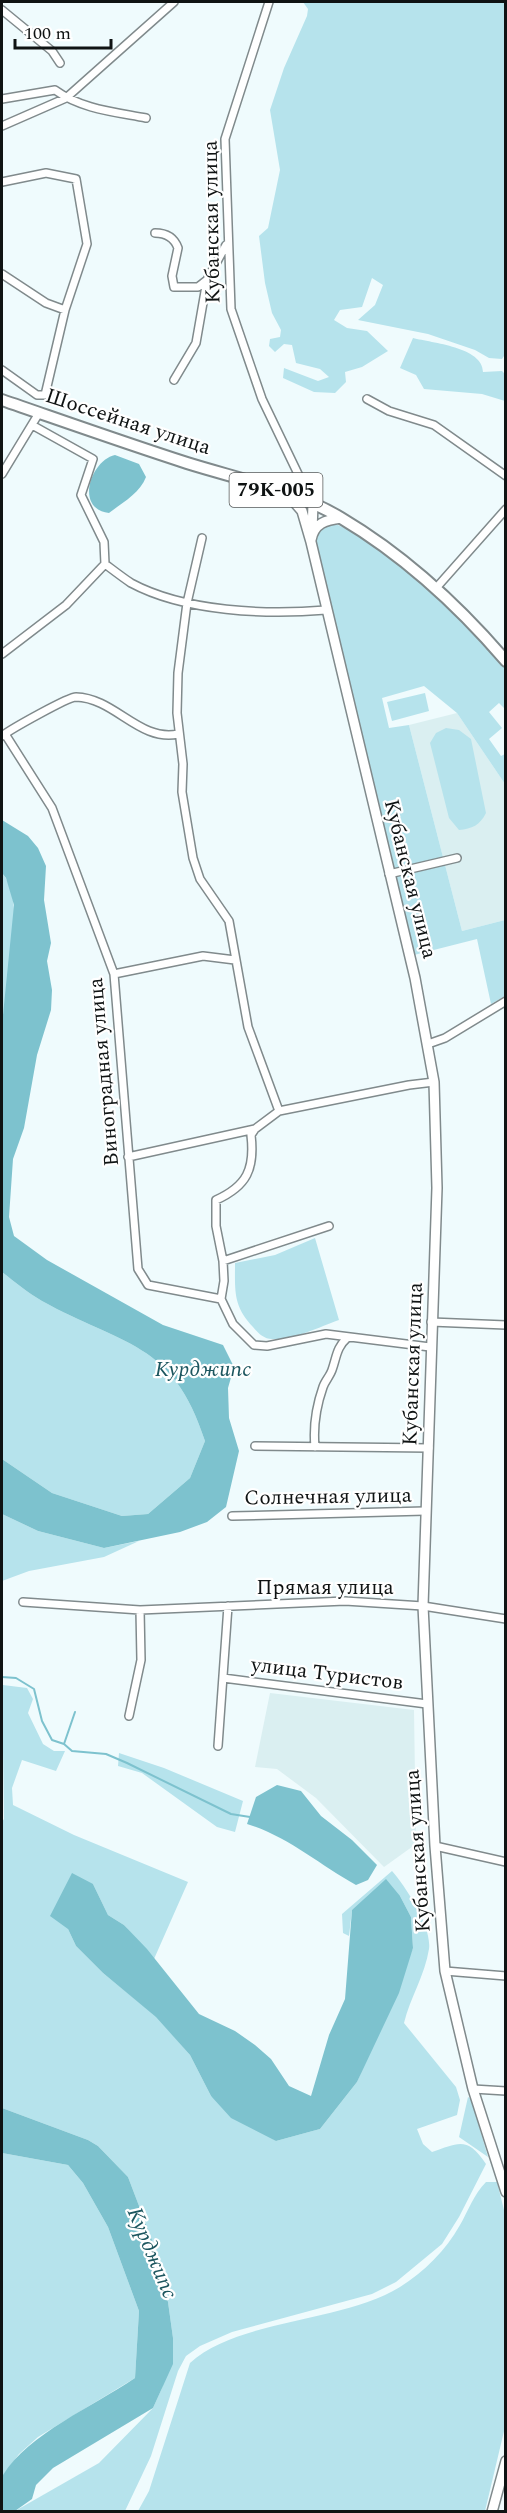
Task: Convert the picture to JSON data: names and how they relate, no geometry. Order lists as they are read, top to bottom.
{
  "streets": {
    "main road": ["Кубанская улица", "Шоссейная улица", "79К-005"],
    "street": [
      "Виноградная улица",
      "Солнечная улица",
      "Прямая улица",
      "улица Туристов"
    ]
  },
  "crossings": [
    ["Кубанская улица", "Шоссейная улица"],
    ["Кубанская улица", "Солнечная улица"],
    ["Кубанская улица", "Прямая улица"],
    ["Кубанская улица", "улица Туристов"],
    ["Прямая улица", "улица Туристов"]
  ],
  "water": ["Курджипс"],
  "scale_bar": "100 m"
}
